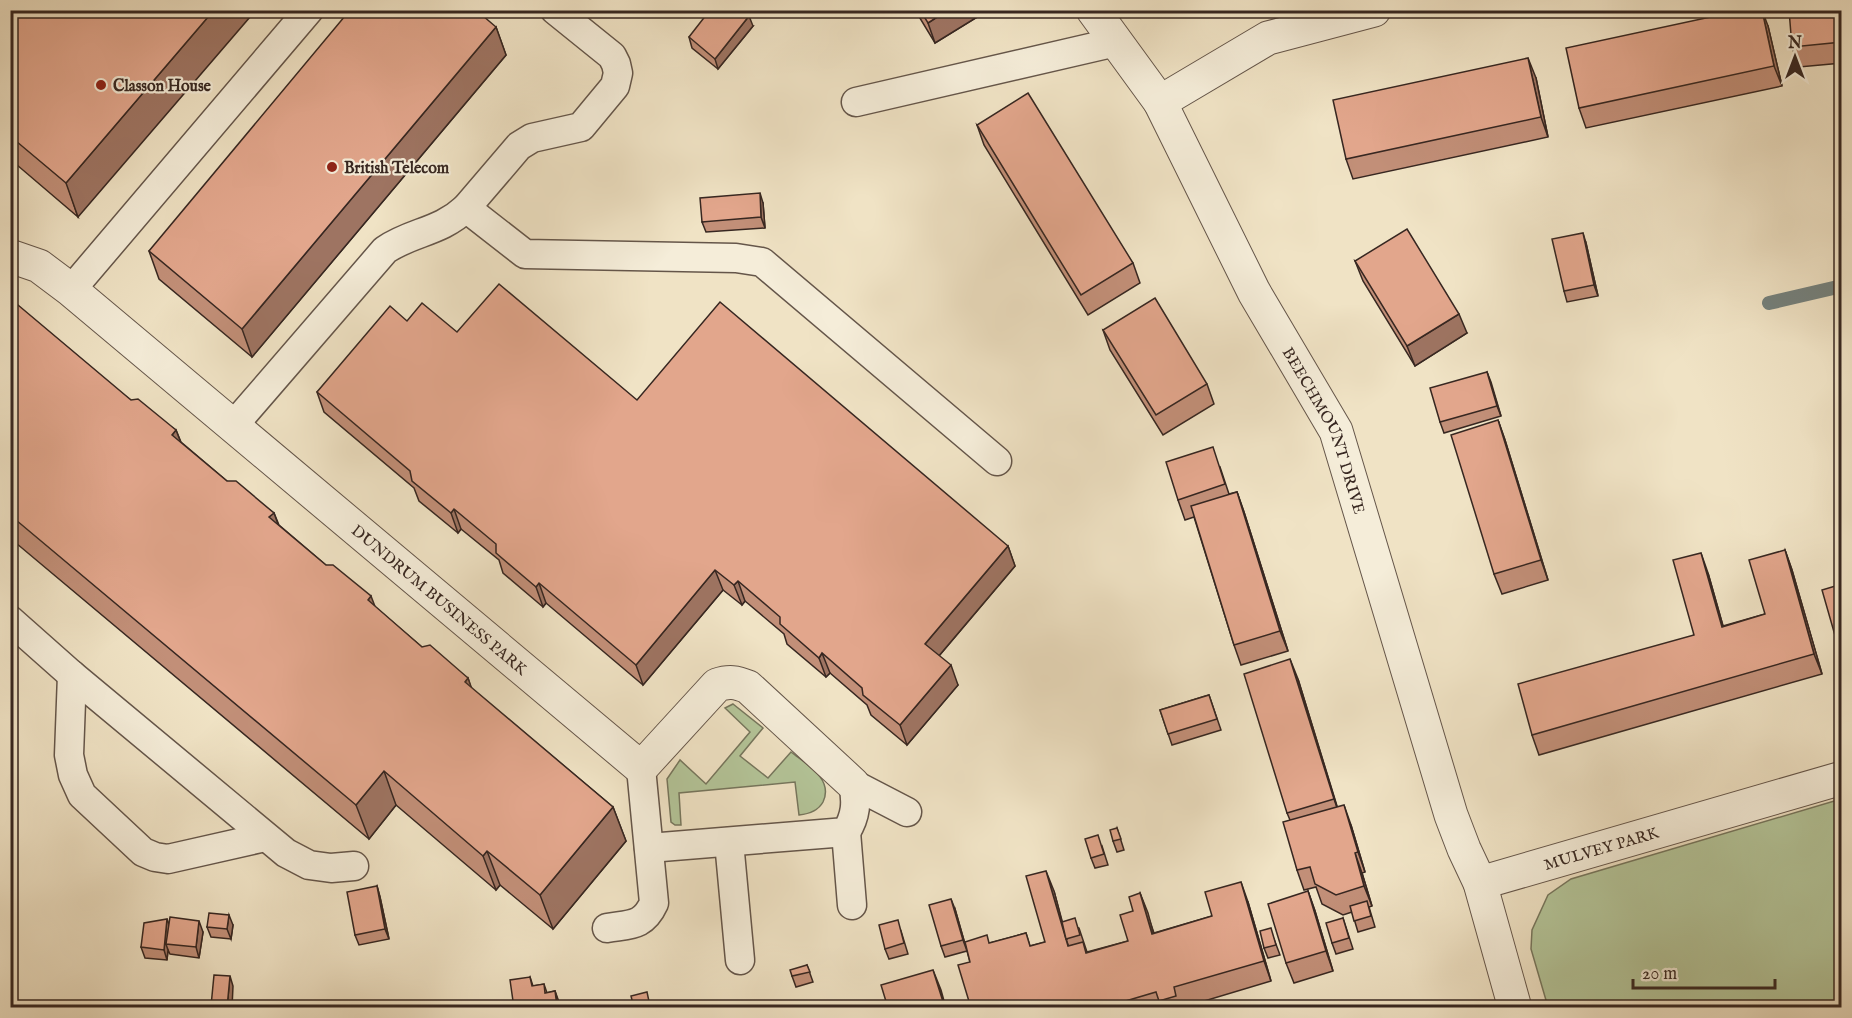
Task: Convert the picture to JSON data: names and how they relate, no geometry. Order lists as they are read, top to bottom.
{
  "streets": {
    "street": ["BEECHMOUNT DRIVE", "DUNDRUM BUSINESS PARK", "MULVEY PARK"]
  },
  "crossings": [
    ["BEECHMOUNT DRIVE", "MULVEY PARK"]
  ],
  "places": ["Classon House", "British Telecom"],
  "scale_bar": "20 m",
  "north": "top"
}
